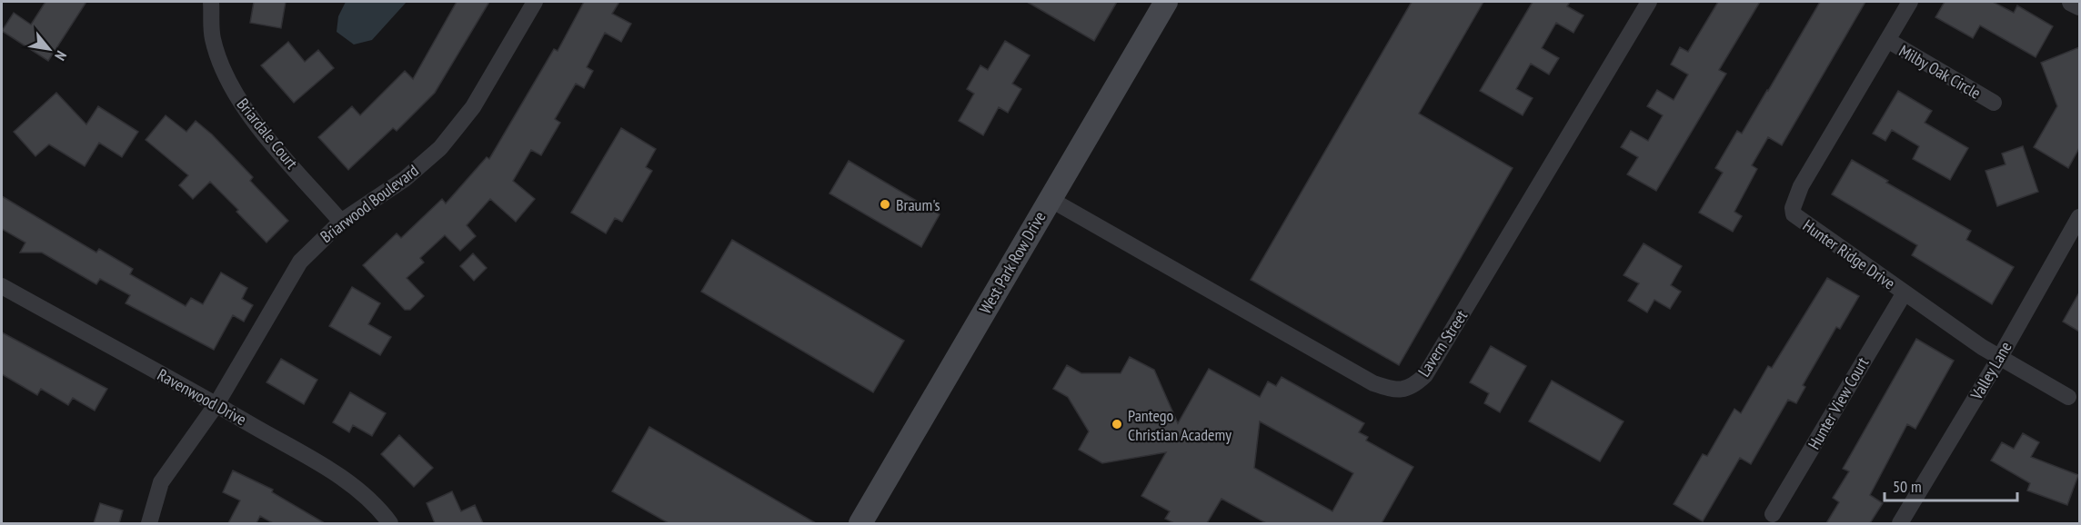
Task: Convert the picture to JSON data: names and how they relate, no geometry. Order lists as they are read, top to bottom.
{
  "streets": {
    "main road": ["West Park Row Drive"],
    "street": [
      "Milby Oak Circle",
      "Briardale Court",
      "Briarwood Boulevard",
      "Hunter Ridge Drive",
      "Lavern Street",
      "Valley Lane",
      "Ravenwood Drive",
      "Hunter View Court"
    ]
  },
  "crossings": [
    ["Milby Oak Circle", "Hunter Ridge Drive"],
    ["Briardale Court", "Briarwood Boulevard"],
    ["Briarwood Boulevard", "Ravenwood Drive"],
    ["Hunter Ridge Drive", "Valley Lane"],
    ["Hunter Ridge Drive", "Hunter View Court"],
    ["West Park Row Drive", "Lavern Street"]
  ],
  "places": ["Braum's", "Pantego Christian Academy"],
  "scale_bar": "50 m",
  "north": "bottom right"
}
